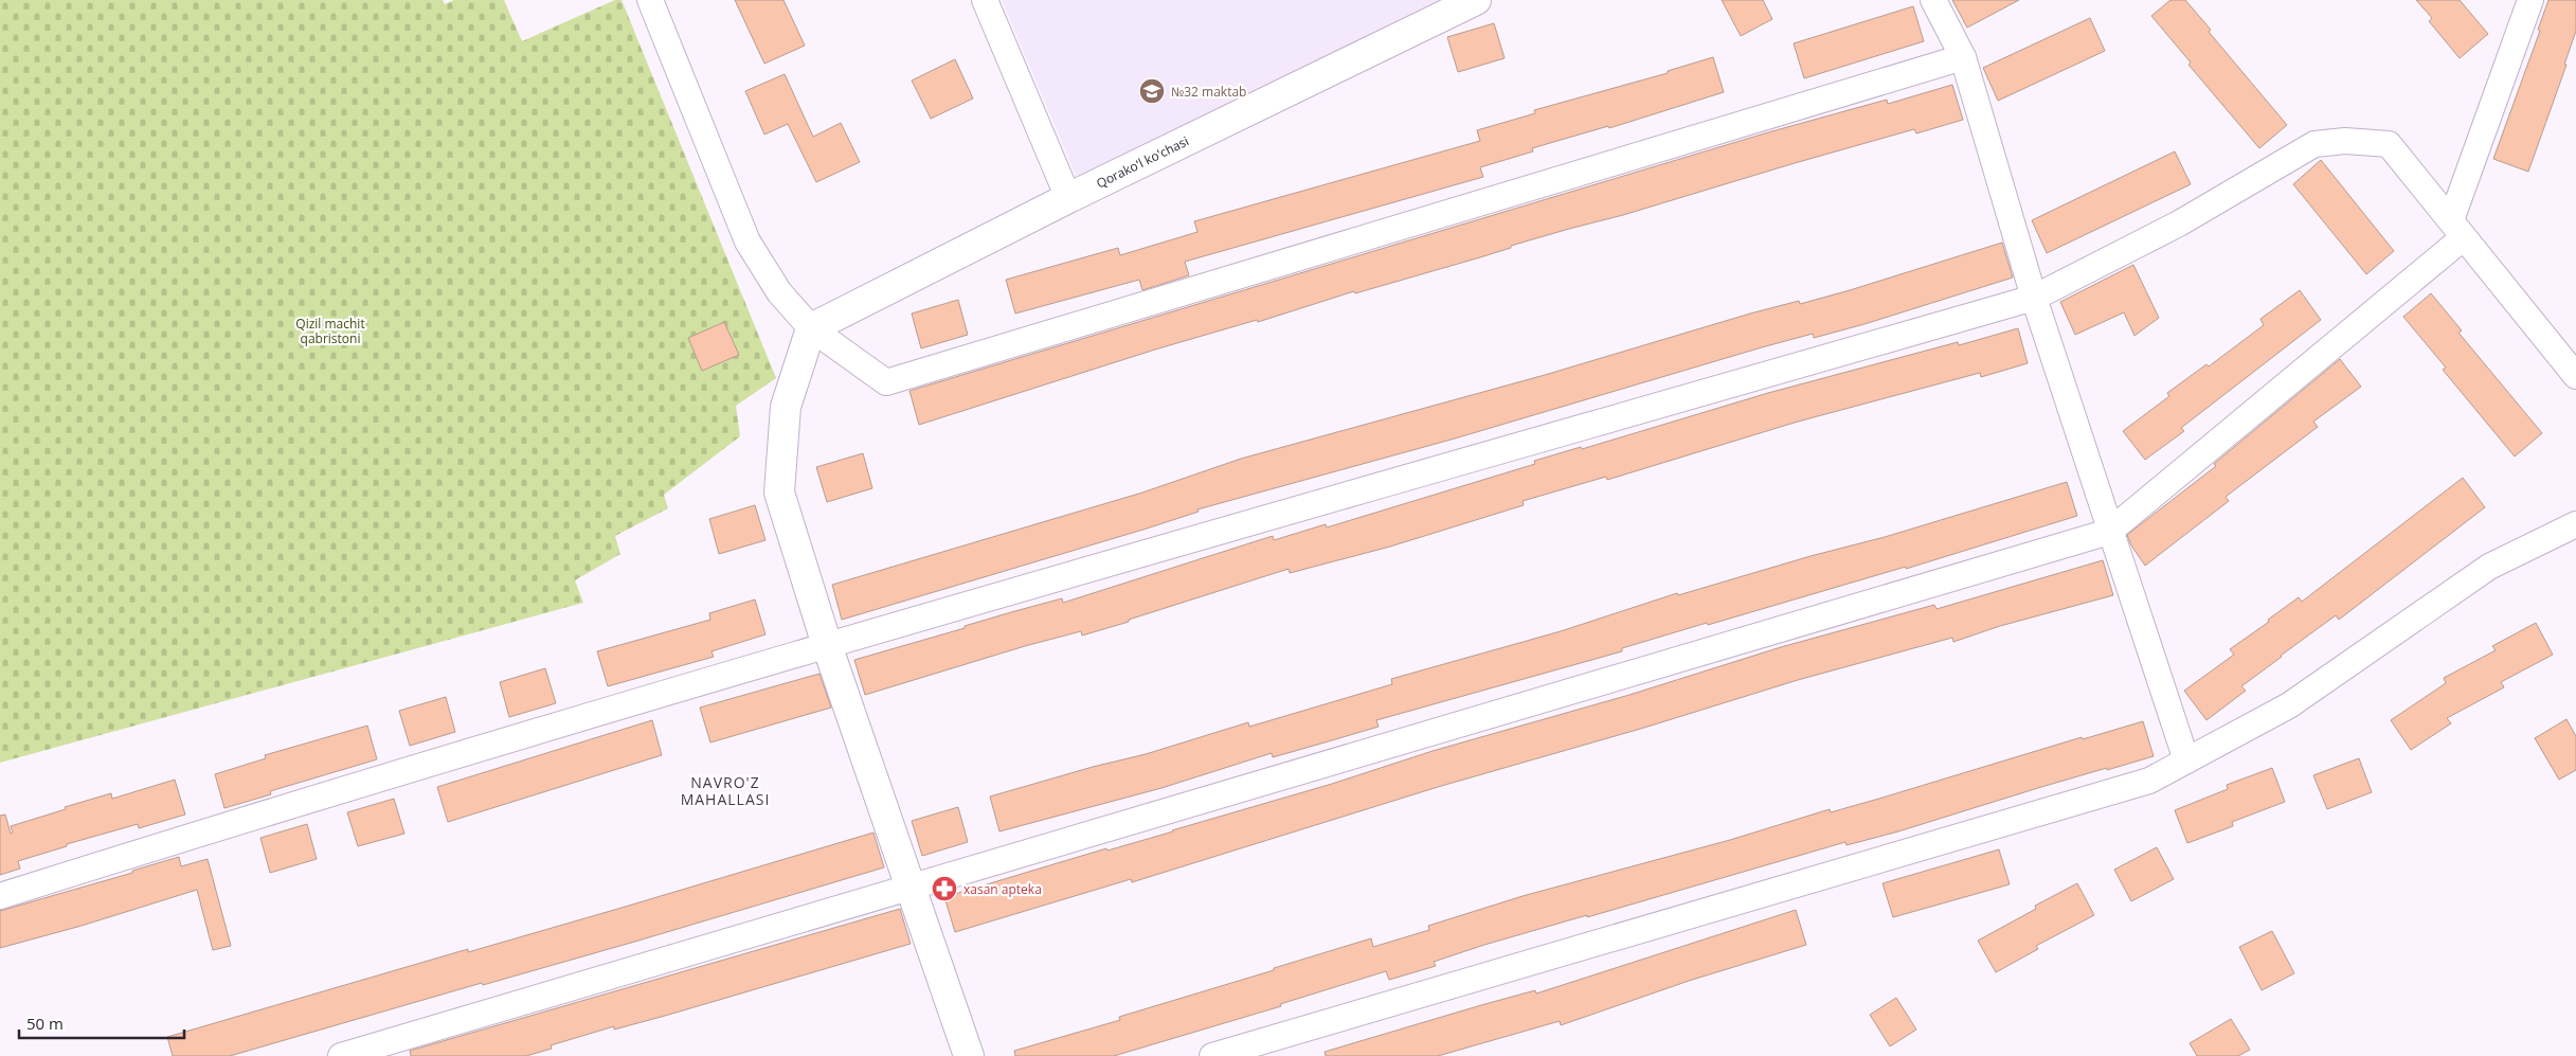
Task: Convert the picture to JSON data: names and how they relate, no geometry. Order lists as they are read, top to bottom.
{
  "streets": {
    "street": ["Qorako'l ko'chasi"]
  },
  "districts": ["NAVRO'Z MAHALLASI"],
  "parks": ["Qizil machit qabristoni"],
  "places": {
    "school or university": ["№32 maktab"],
    "pharmacy": ["xasan apteka"]
  },
  "scale_bar": "50 m"
}
